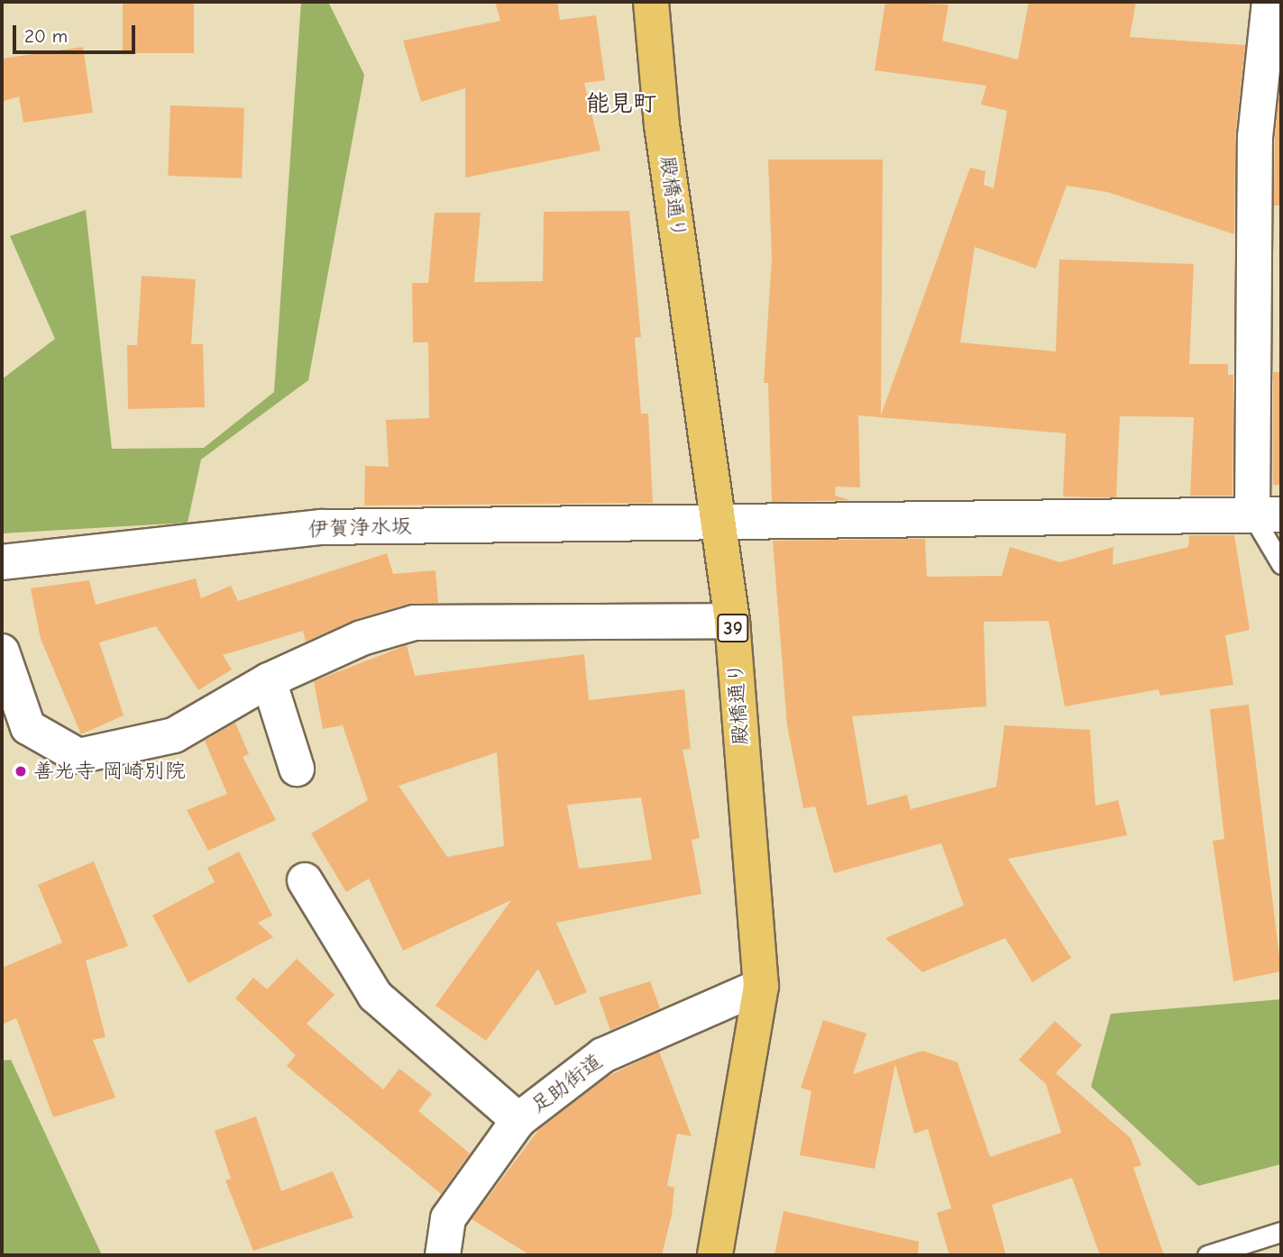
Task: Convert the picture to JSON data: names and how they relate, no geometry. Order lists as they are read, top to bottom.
{
  "streets": {
    "main road": ["殿橋通り", "39"],
    "street": ["伊賀浄水坂", "足助街道"]
  },
  "crossings": [
    ["殿橋通り", "伊賀浄水坂"],
    ["殿橋通り", "足助街道"]
  ],
  "districts": ["能見町"],
  "places": ["善光寺 岡崎別院"],
  "scale_bar": "20 m"
}
